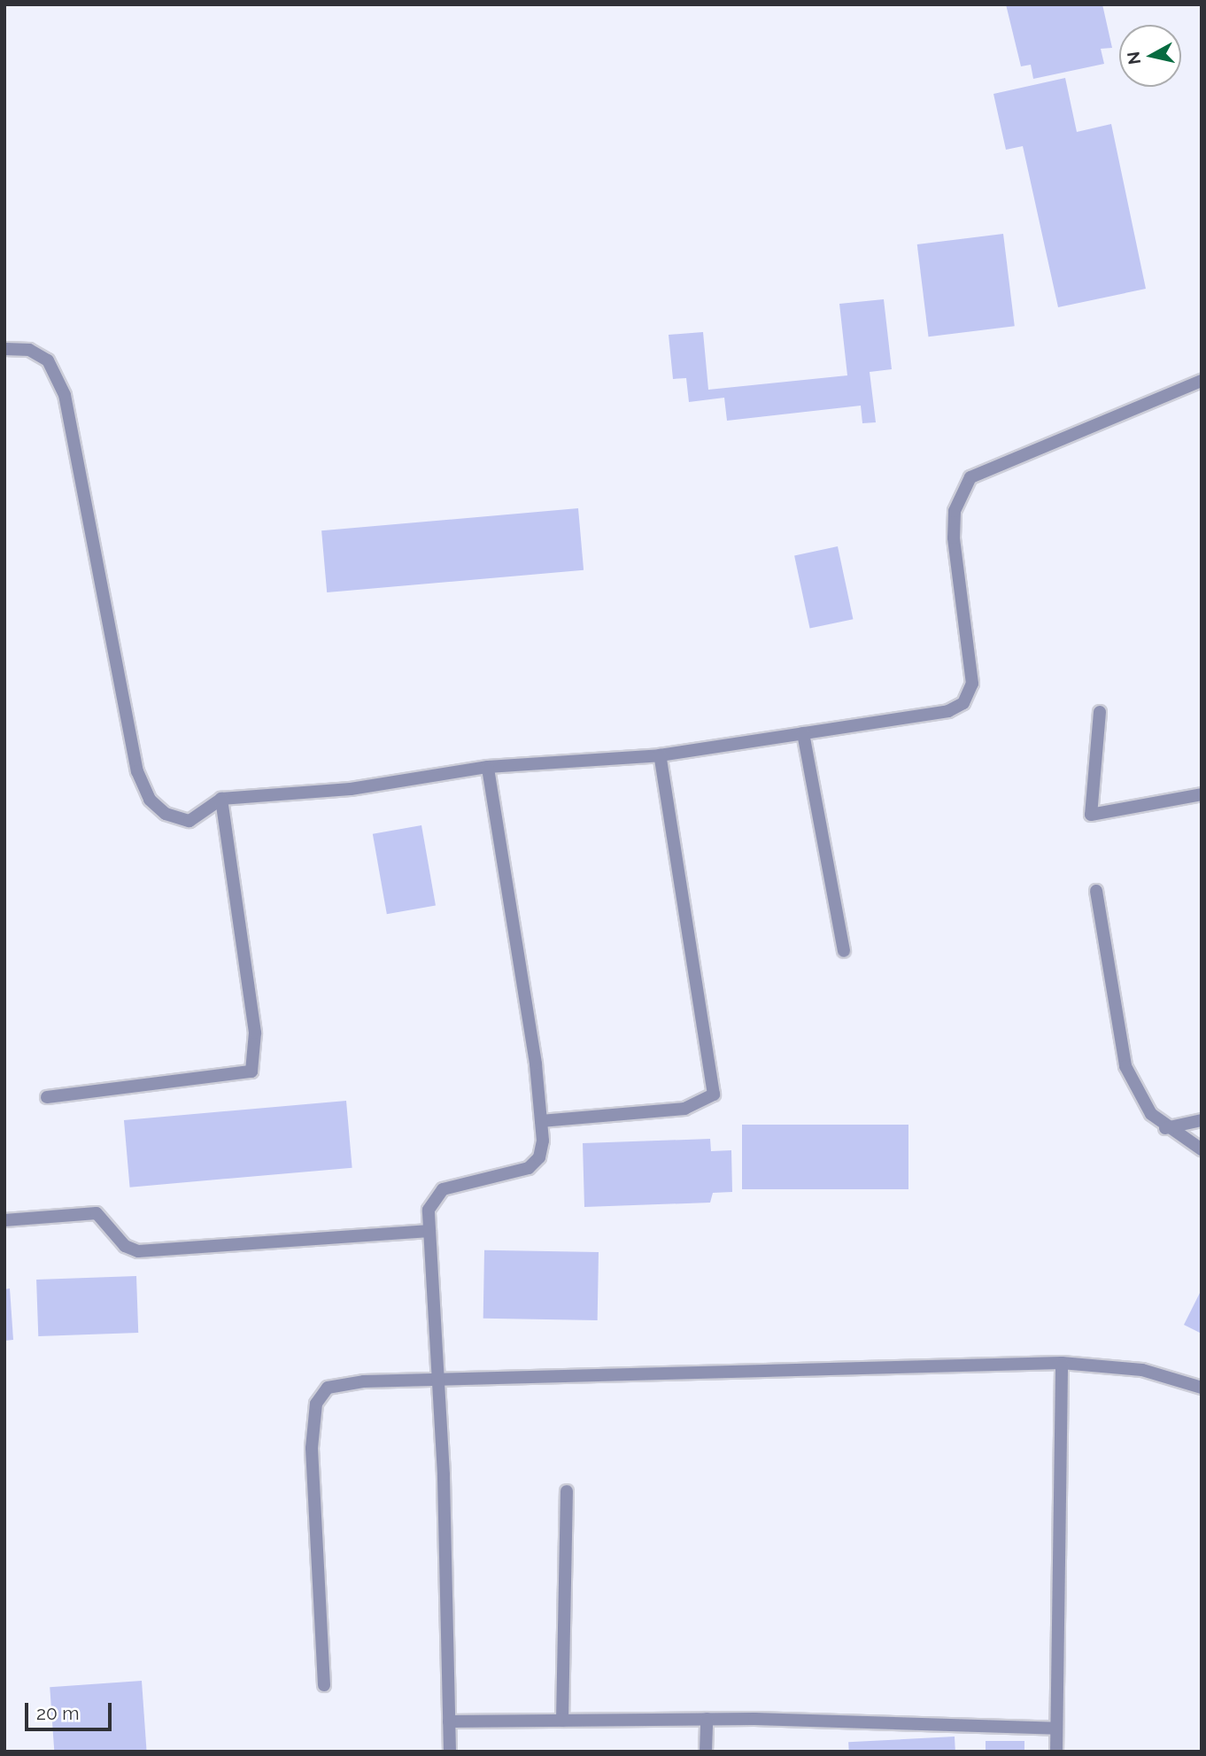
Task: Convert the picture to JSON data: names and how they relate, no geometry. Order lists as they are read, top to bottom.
{
  "scale_bar": "20 m",
  "north": "left"
}
